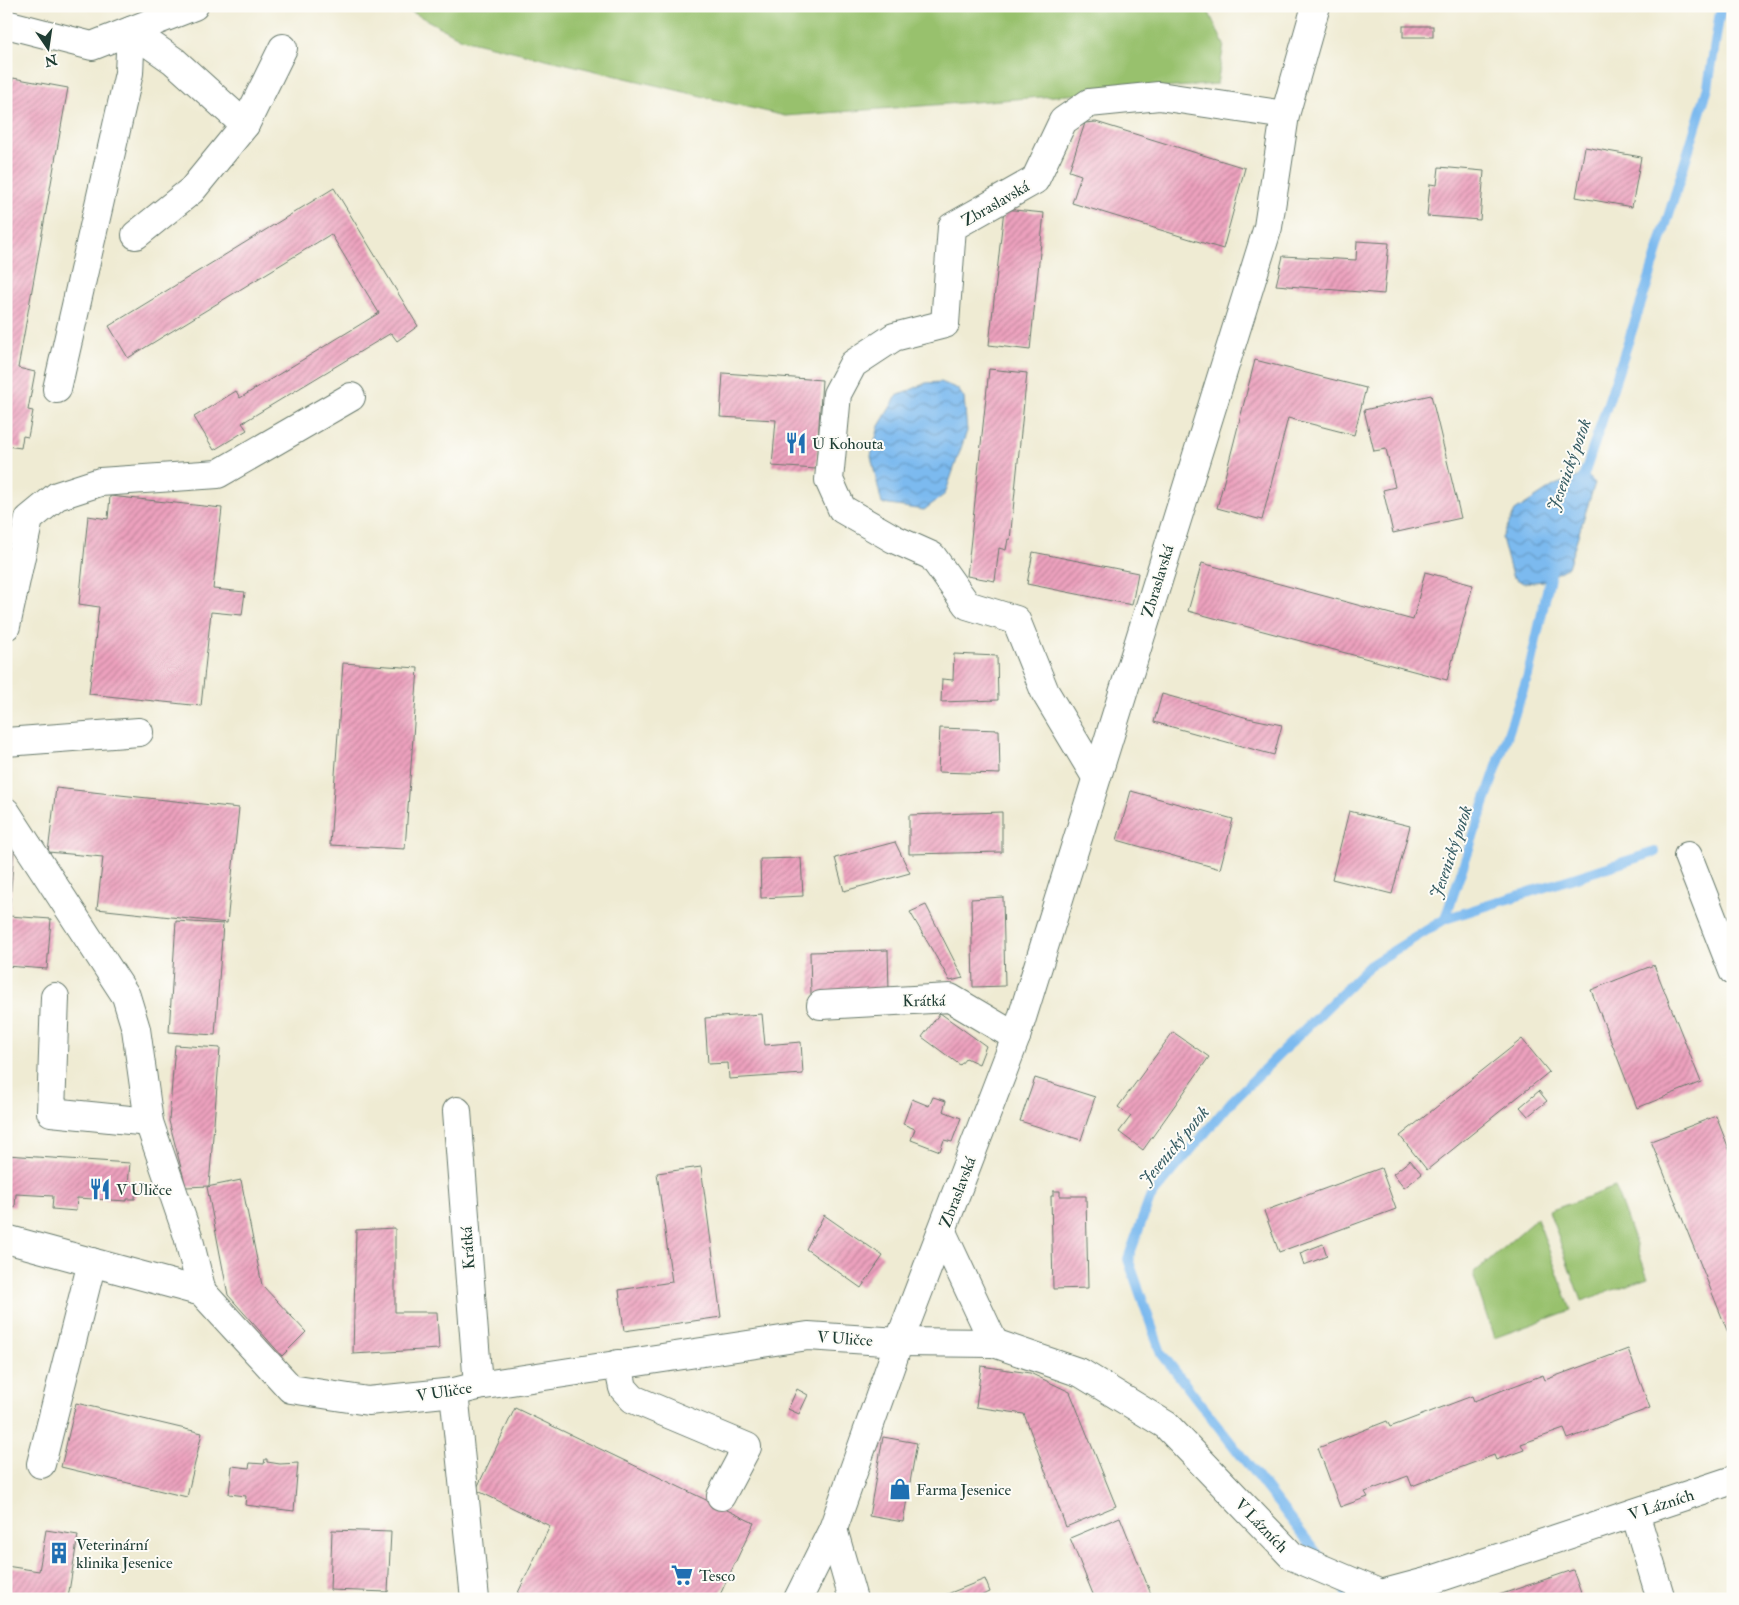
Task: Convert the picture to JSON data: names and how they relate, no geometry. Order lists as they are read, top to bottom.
{
  "streets": {
    "street": [
      "Zbraslavská",
      "Krátká",
      "V Uličce",
      "V Lázních"
    ]
  },
  "crossings": [
    ["Zbraslavská", "Krátká"],
    ["Zbraslavská", "V Uličce"],
    ["Zbraslavská", "V Lázních"],
    ["Krátká", "V Uličce"],
    ["V Uličce", "V Lázních"]
  ],
  "water": ["Jesenický potok"],
  "places": {
    "restaurant": ["U Kohouta", "V Uličce"],
    "shop": ["Farma Jesenice"],
    "building": ["Veterinární klinika Jesenice"],
    "supermarket": ["Tesco"]
  },
  "north": "bottom"
}
